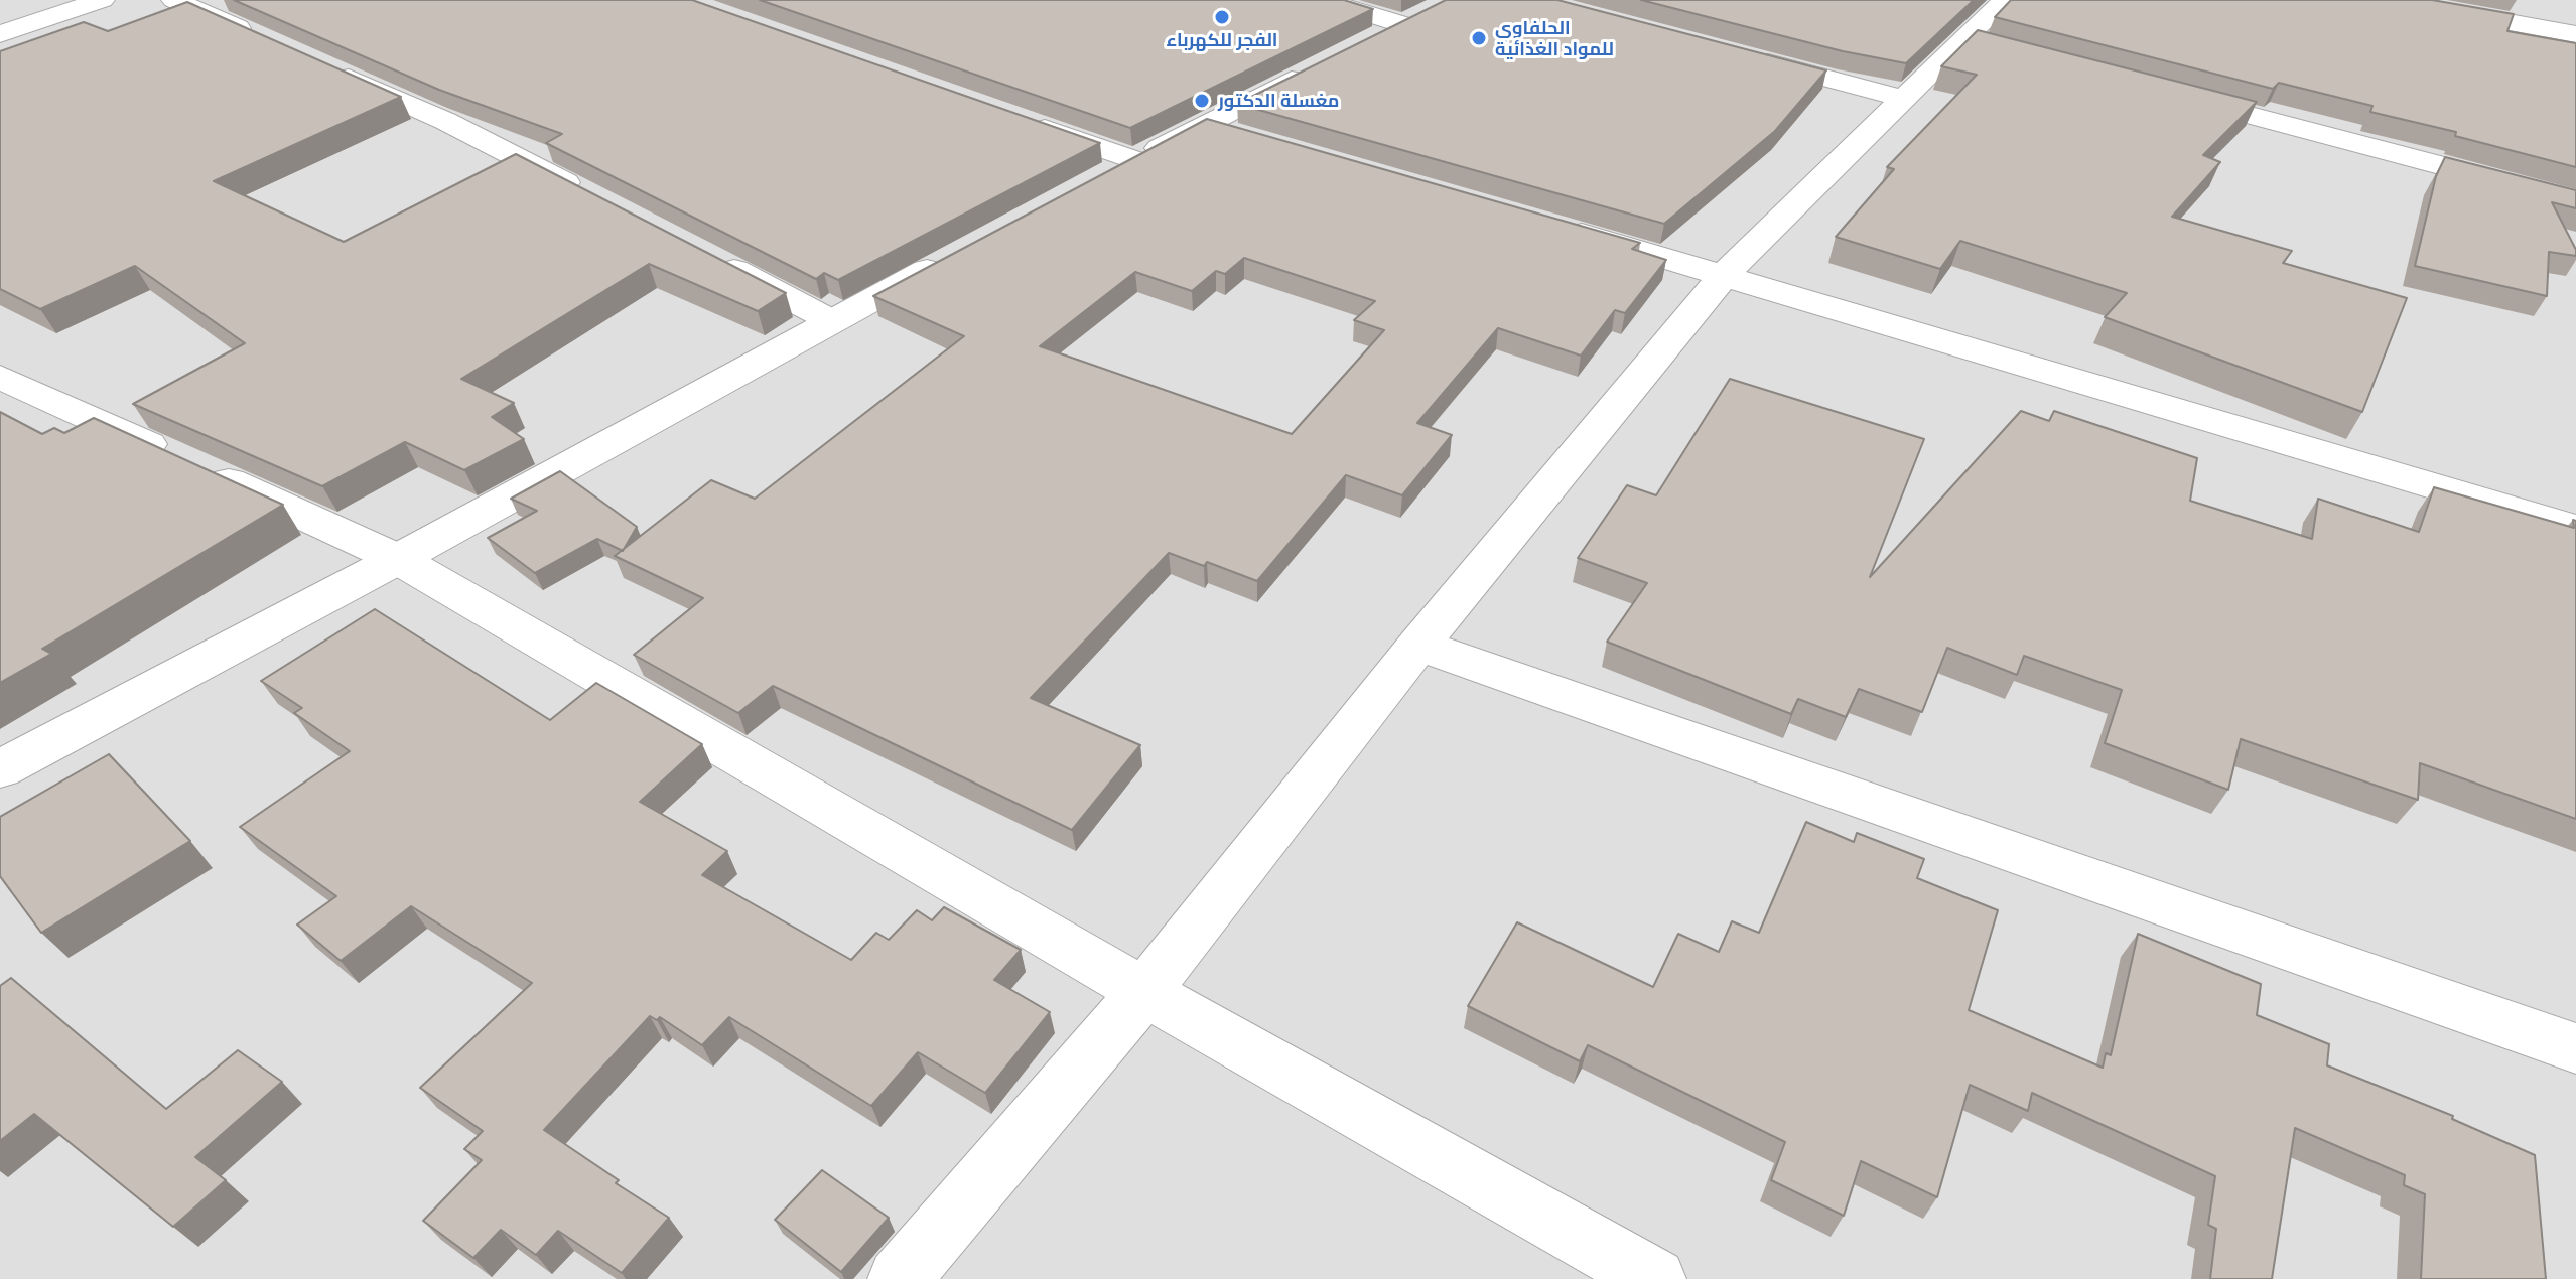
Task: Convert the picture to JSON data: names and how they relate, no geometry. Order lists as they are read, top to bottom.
{
  "places": ["الفجر للكهرباء", "الحلفاوي للمواد الغذائية", "مغسلة الدكتور"]
}
